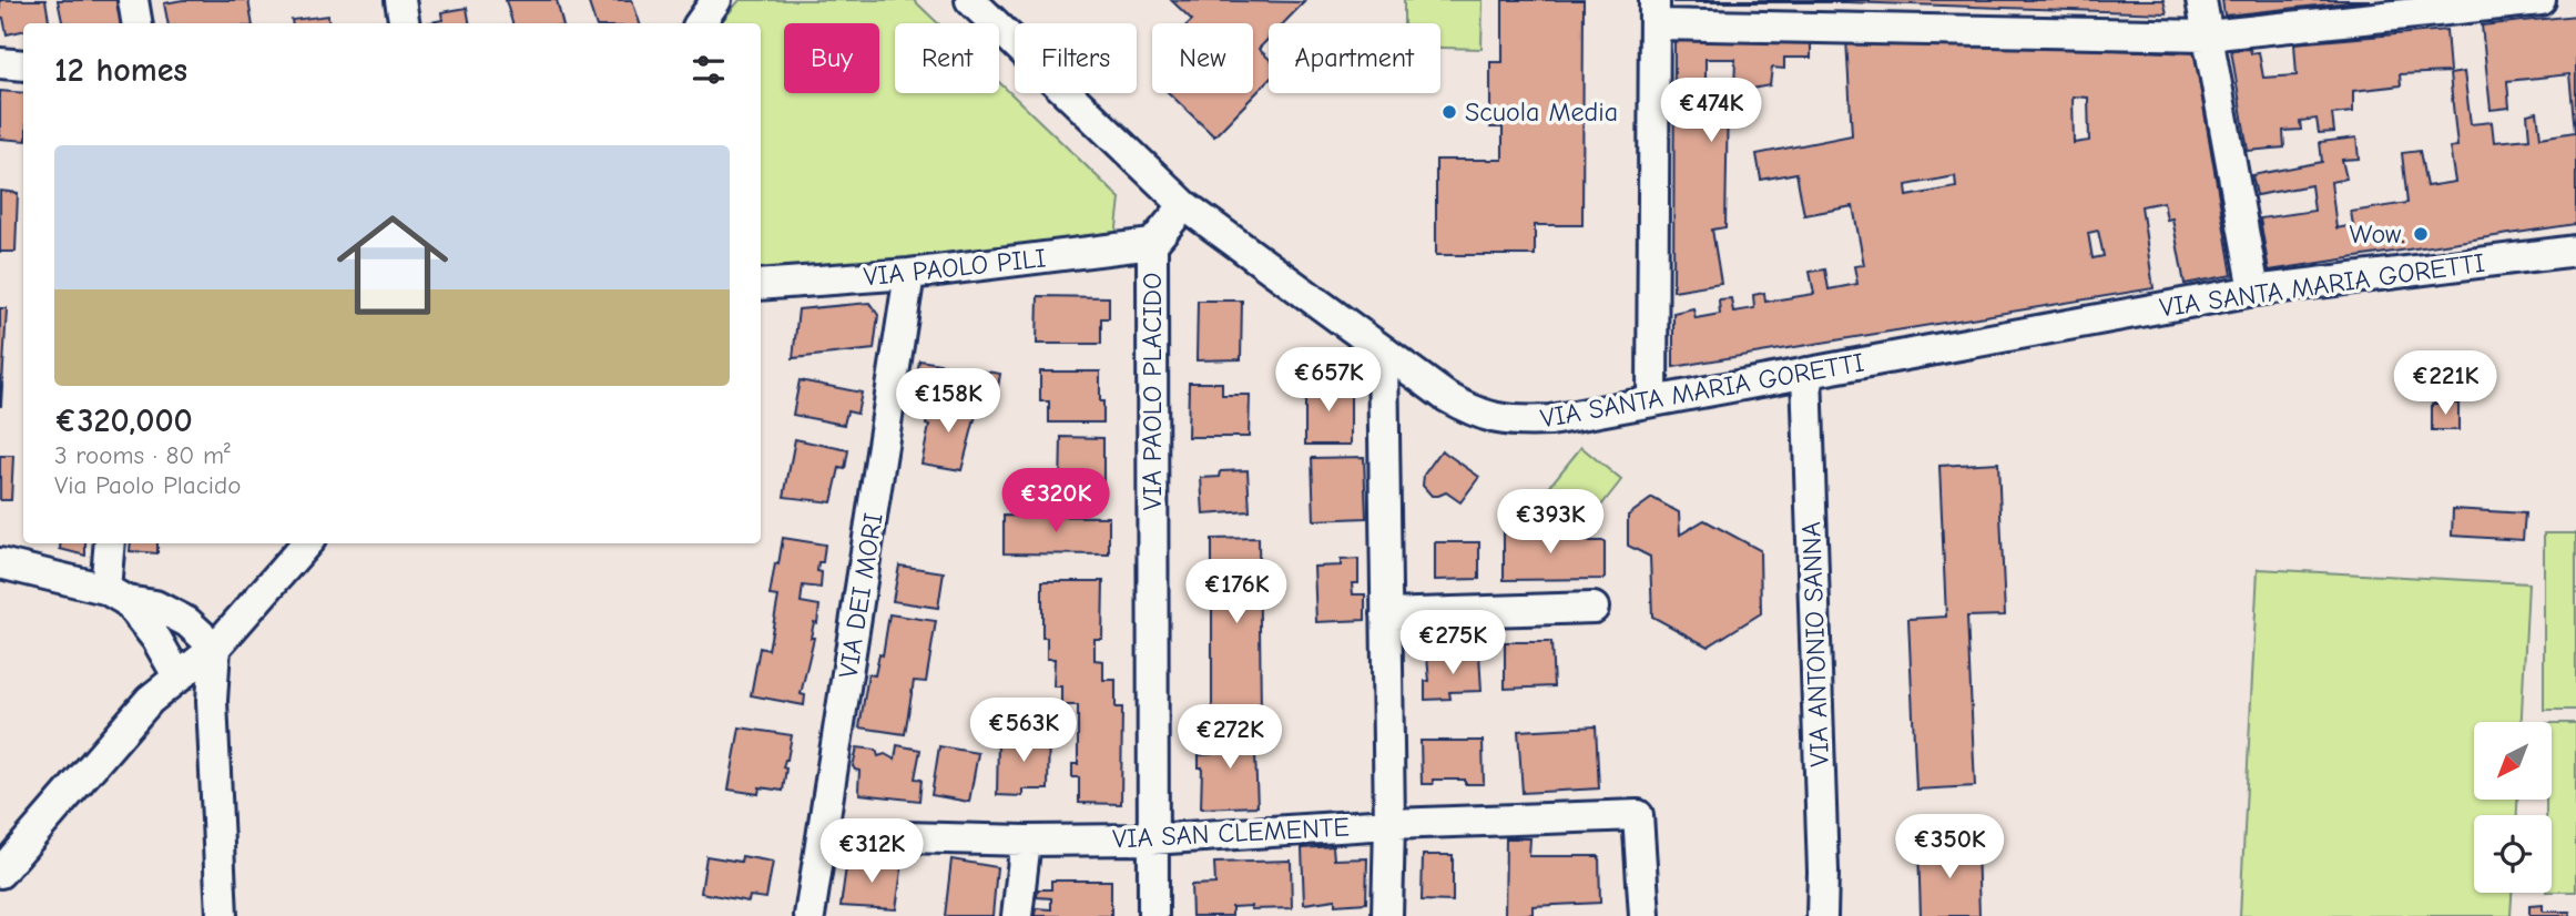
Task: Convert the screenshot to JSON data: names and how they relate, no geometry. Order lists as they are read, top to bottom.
{
  "streets": {
    "street": [
      "VIA PAOLO PILI",
      "VIA SANTA MARIA GORETTI",
      "VIA PAOLO PLACIDO",
      "VIA DEI MORI",
      "VIA ANTONIO SANNA",
      "VIA SAN CLEMENTE"
    ]
  },
  "crossings": [
    ["VIA PAOLO PILI", "VIA PAOLO PLACIDO"],
    ["VIA PAOLO PILI", "VIA DEI MORI"],
    ["VIA SANTA MARIA GORETTI", "VIA PAOLO PLACIDO"],
    ["VIA SANTA MARIA GORETTI", "VIA ANTONIO SANNA"],
    ["VIA PAOLO PLACIDO", "VIA SAN CLEMENTE"],
    ["VIA DEI MORI", "VIA SAN CLEMENTE"]
  ],
  "places": ["Scuola Media", "Wow."],
  "north": "bottom left",
  "page": {
    "chip": [
      "Buy",
      "Rent",
      "Filters",
      "New",
      "Apartment"
    ],
    "heading": "12 homes",
    "price": [
      "€474K",
      "€657K",
      "€221K",
      "€158K",
      "€320K",
      "€393K",
      "€176K",
      "€275K",
      "€563K",
      "€272K",
      "€350K",
      "€312K"
    ],
    "list": [
      {
        "name": "€320,000",
        "note": "3 rooms · 80 m² · Via Paolo Placido"
      }
    ]
  }
}
